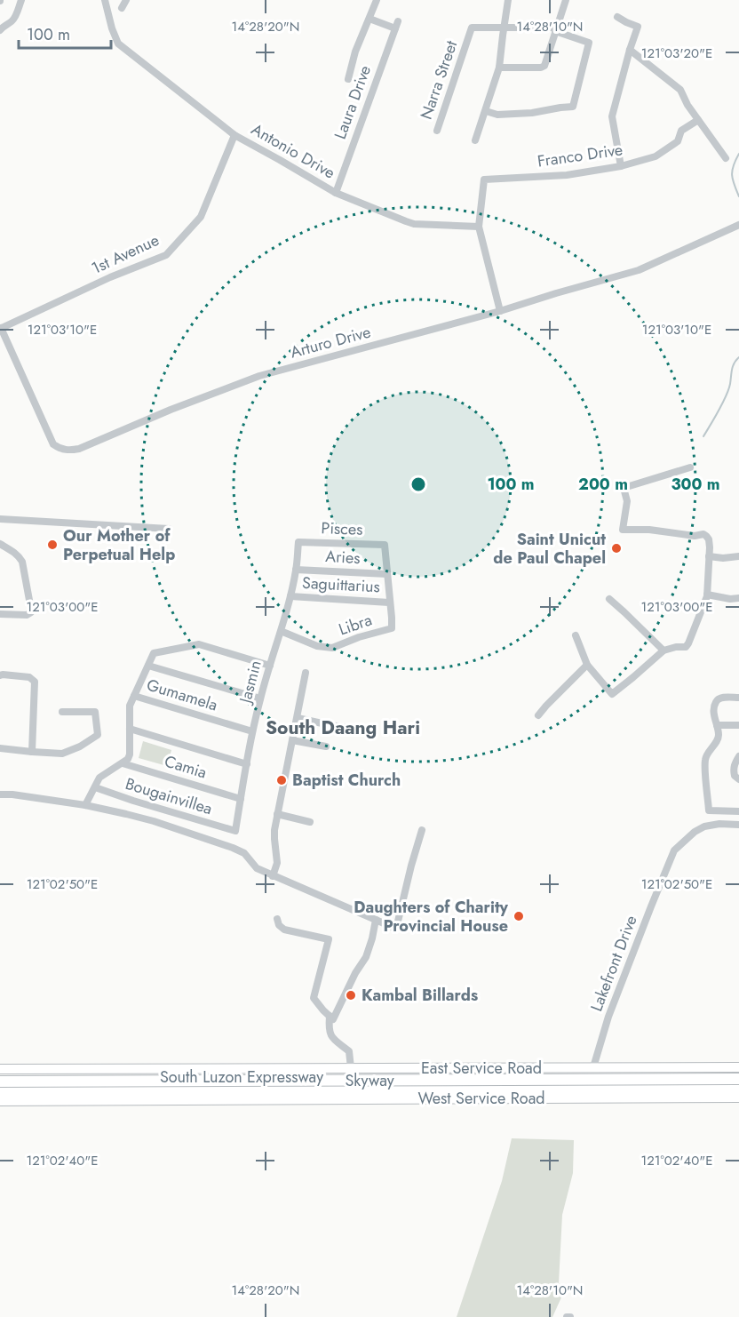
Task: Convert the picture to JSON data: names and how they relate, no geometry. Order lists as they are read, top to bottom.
{
  "streets": {
    "highway": ["South Luzon Expressway", "Skyway"],
    "main road": ["East Service Road", "West Service Road"],
    "street": [
      "Narra Street",
      "Laura Drive",
      "Antonio Drive",
      "Franco Drive",
      "1st Avenue",
      "Arturo Drive",
      "Pisces",
      "Aries",
      "Saguittarius",
      "Libra",
      "Jasmin",
      "Gumamela",
      "Camia",
      "Bougainvillea",
      "Lakefront Drive"
    ]
  },
  "crossings": [
    ["Laura Drive", "Antonio Drive"],
    ["Antonio Drive", "Franco Drive"],
    ["Antonio Drive", "1st Avenue"],
    ["Franco Drive", "Arturo Drive"],
    ["1st Avenue", "Arturo Drive"],
    ["Pisces", "Libra"],
    ["Pisces", "Jasmin"],
    ["Aries", "Libra"],
    ["Aries", "Jasmin"],
    ["Saguittarius", "Libra"],
    ["Saguittarius", "Jasmin"],
    ["Libra", "Jasmin"],
    ["Jasmin", "Gumamela"],
    ["Jasmin", "Camia"],
    ["Jasmin", "Bougainvillea"],
    ["Lakefront Drive", "East Service Road"]
  ],
  "districts": ["South Daang Hari"],
  "places": [
    "Our Mother of Perpetual Help",
    "Saint Unicut de Paul Chapel",
    "Baptist Church",
    "Daughters of Charity Provincial House",
    "Kambal Billards"
  ],
  "scale_bar": "100 m",
  "coordinates": [
    "14°28'20\"N",
    "14°28'10\"N",
    "121°03'20\"E",
    "121°03'10\"E",
    "121°03'00\"E",
    "121°02'50\"E",
    "121°02'40\"E"
  ],
  "rings": ["100 m", "200 m", "300 m"]
}
